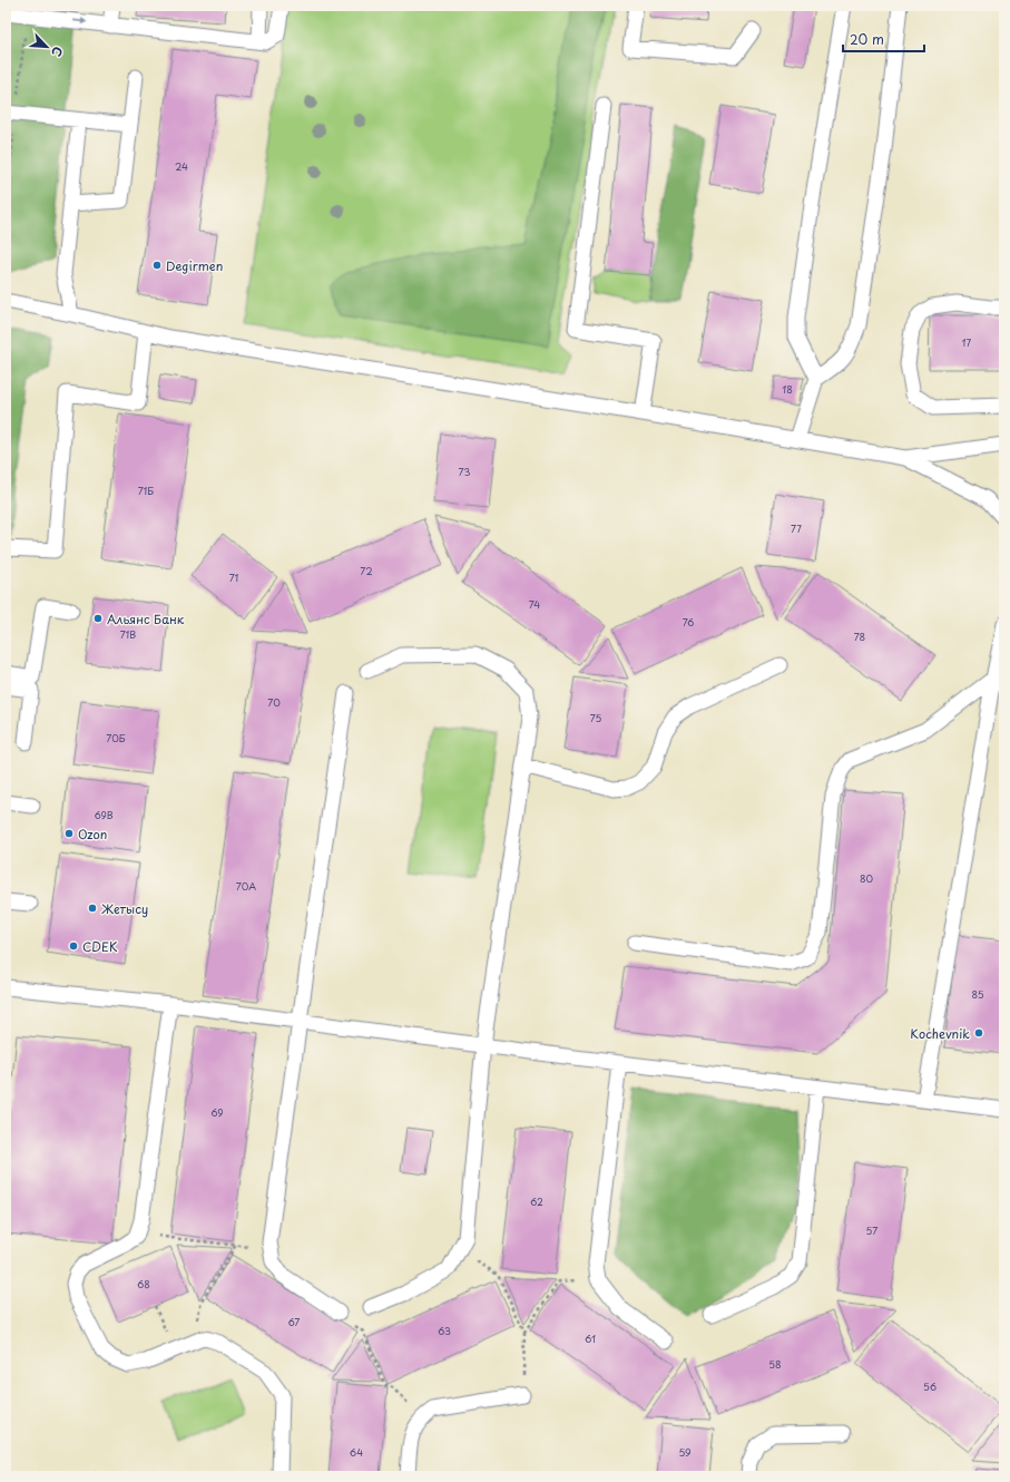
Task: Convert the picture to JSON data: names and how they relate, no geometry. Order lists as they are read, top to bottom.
{
  "places": [
    "Degirmen",
    "Альянс Банк",
    "Ozon",
    "Жетысу",
    "CDEK",
    "Kochevnik"
  ],
  "house_numbers": [
    "24",
    "17",
    "18",
    "73",
    "71Б",
    "77",
    "72",
    "71",
    "74",
    "76",
    "71В",
    "78",
    "70",
    "75",
    "70Б",
    "69В",
    "80",
    "70А",
    "85",
    "69",
    "62",
    "57",
    "68",
    "67",
    "63",
    "61",
    "58",
    "56",
    "64",
    "59"
  ],
  "scale_bar": "20 m",
  "north": "bottom right"
}
